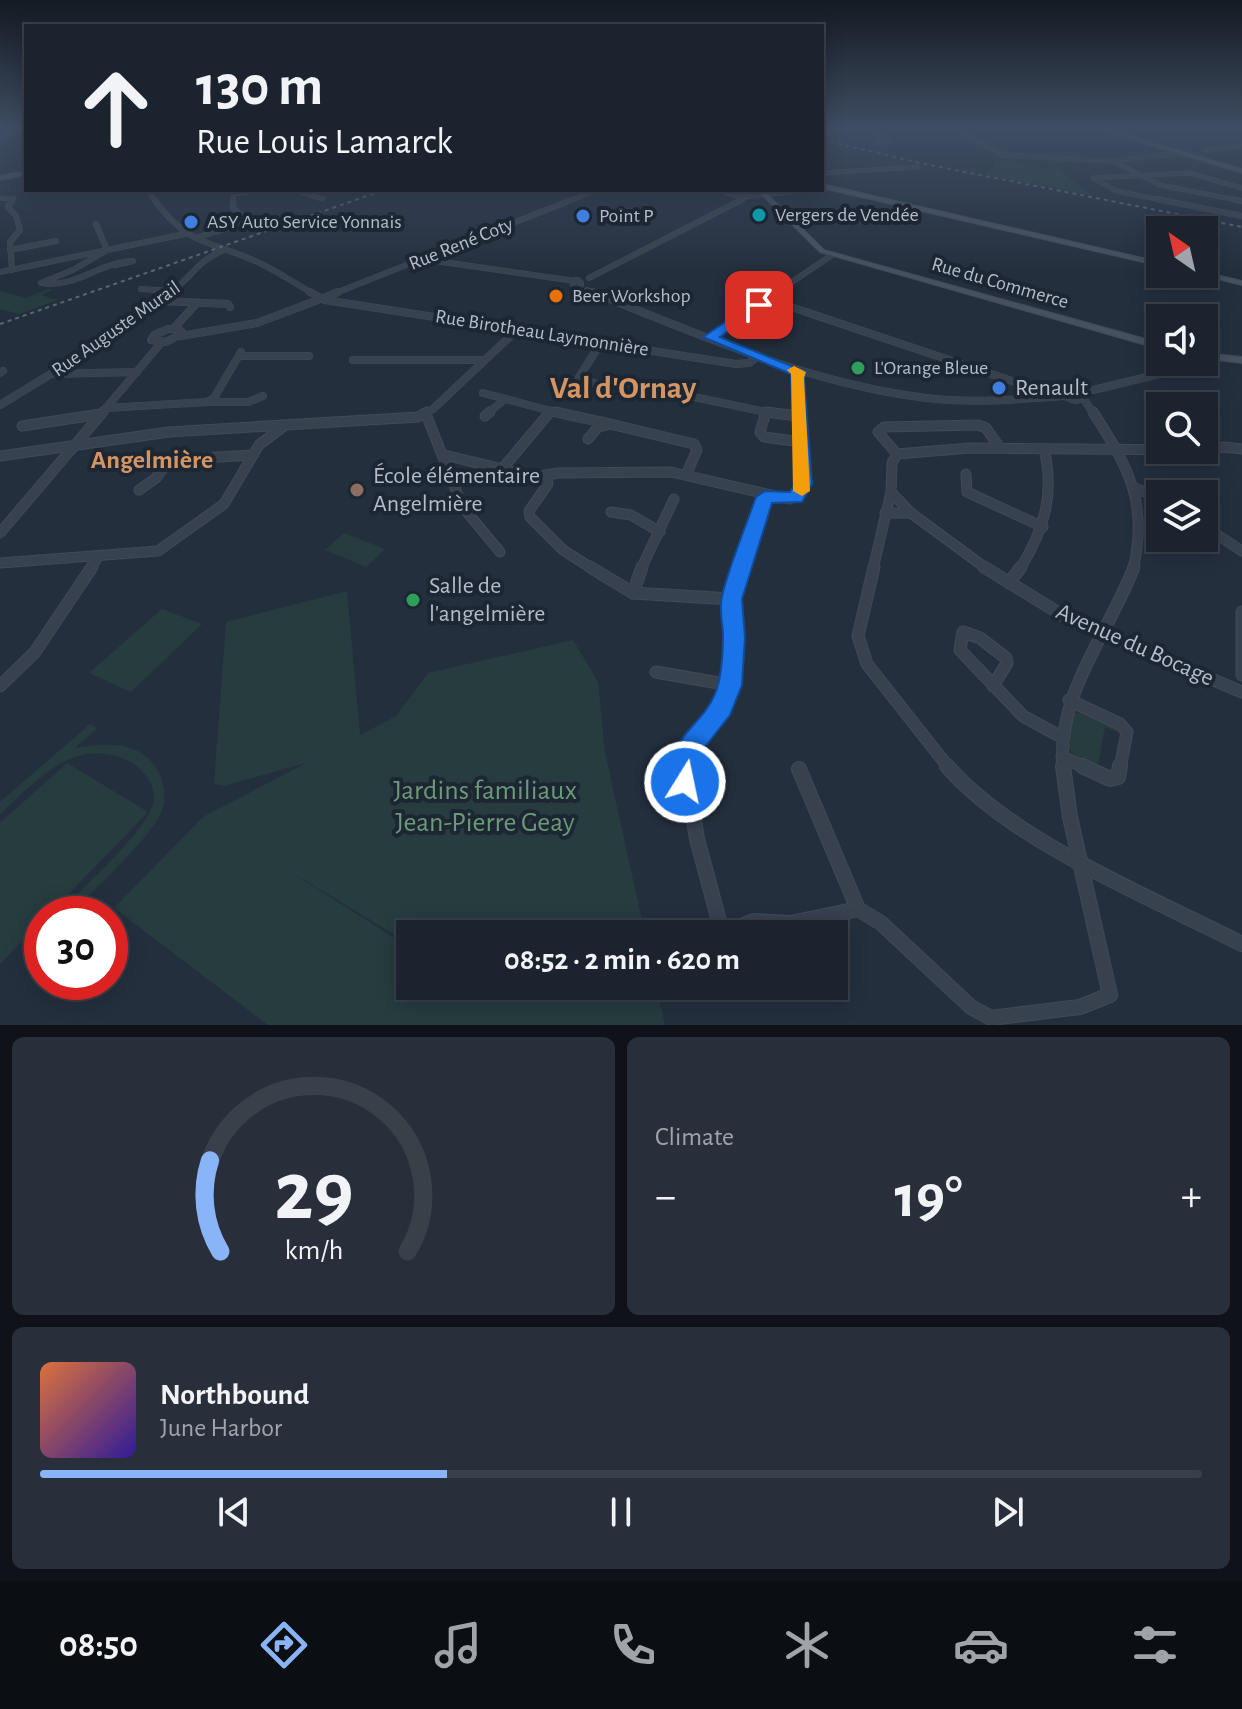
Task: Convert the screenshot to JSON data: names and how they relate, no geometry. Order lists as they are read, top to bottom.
{
  "streets": {
    "main road": ["Rue du Commerce"],
    "street": [
      "Rue René Coty",
      "Rue Auguste Murail",
      "Rue Birotheau Laymonnière",
      "Avenue du Bocage"
    ]
  },
  "crossings": [
    ["Rue René Coty", "Rue Birotheau Laymonnière"],
    ["Rue Auguste Murail", "Rue Birotheau Laymonnière"]
  ],
  "districts": ["Val d'Ornay", "Angelmière"],
  "parks": ["Jardins familiaux Jean-Pierre Geay"],
  "places": [
    "Vergers de Vendée",
    "Point P",
    "ASY Auto Service Yonnais",
    "Beer Workshop",
    "L'Orange Bleue",
    "Renault",
    "École élémentaire Angelmière",
    "Salle de l'angelmière"
  ],
  "north": "top left",
  "page": {
    "turn": ["130 m", "Rue Louis Lamarck"],
    "limit": "30",
    "trip": "08:52 · 2 min · 620 m",
    "tile": "Climate",
    "heat": ["−", "19°", "+"],
    "song": ["Northbound", "June Harbor"],
    "tabs": "08:50",
    "gauge": ["29", "km/h"]
  }
}
